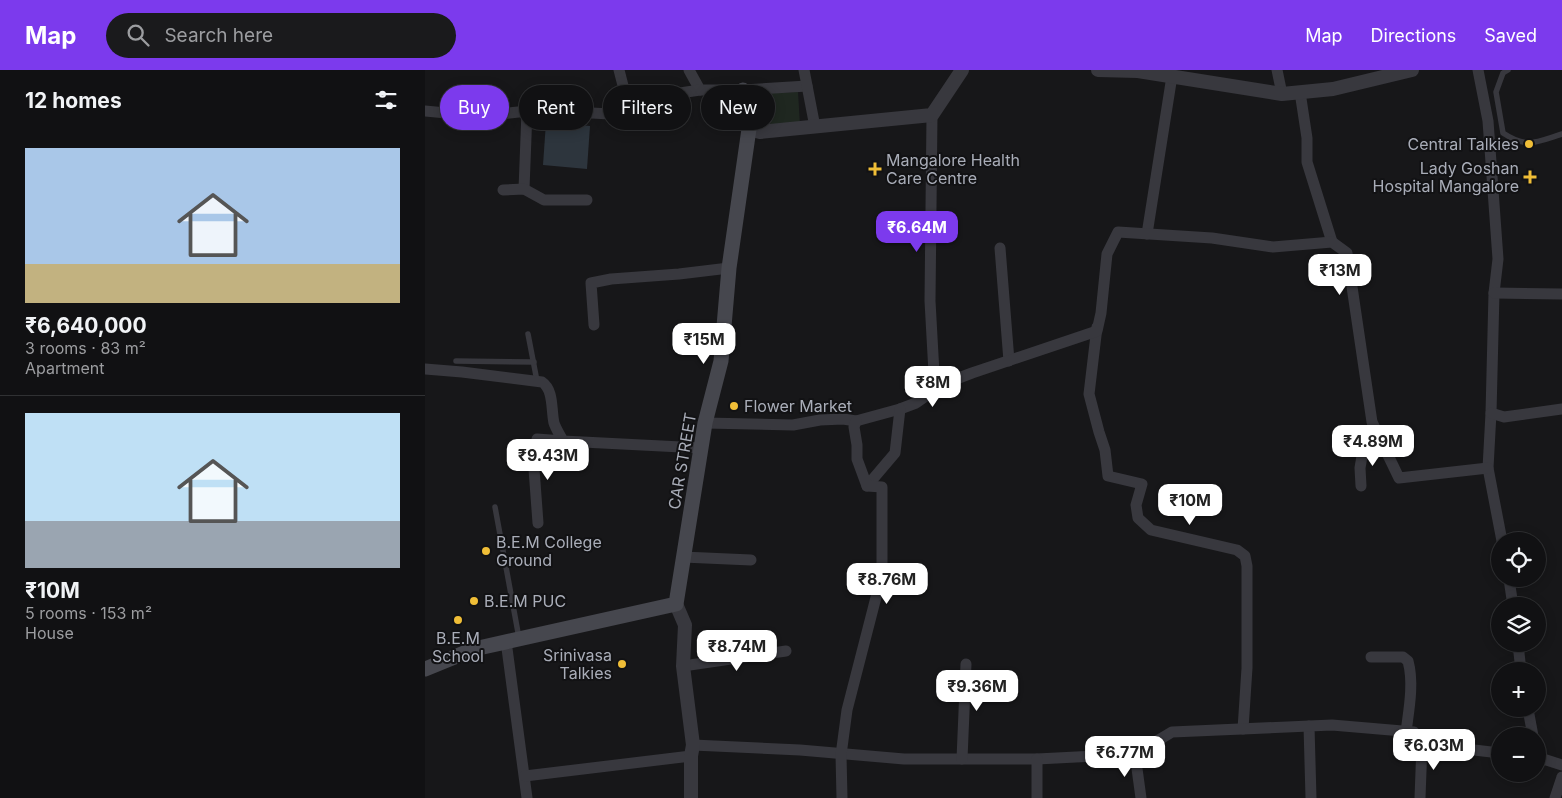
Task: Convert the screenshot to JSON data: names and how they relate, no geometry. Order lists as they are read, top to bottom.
{
  "streets": {
    "main road": ["CAR STREET"]
  },
  "places": {
    "other": [
      "Central Talkies",
      "Flower Market",
      "B.E.M College Ground",
      "B.E.M PUC",
      "B.E.M School",
      "Srinivasa Talkies"
    ],
    "health": ["Mangalore Health Care Centre", "Lady Goshan Hospital Mangalore"]
  },
  "page": {
    "header": "Map",
    "search": "Search here",
    "nav": ["Map", "Directions", "Saved"],
    "heading": "12 homes",
    "chip": [
      "Buy",
      "Rent",
      "Filters",
      "New"
    ],
    "list": [
      {
        "name": "₹6,640,000",
        "note": "3 rooms · 83 m² · Apartment"
      },
      {
        "name": "₹10M",
        "note": "5 rooms · 153 m² · House"
      }
    ],
    "price": [
      "₹6.64M",
      "₹13M",
      "₹15M",
      "₹8M",
      "₹4.89M",
      "₹9.43M",
      "₹10M",
      "₹8.76M",
      "₹8.74M",
      "₹9.36M",
      "₹6.03M",
      "₹6.77M"
    ],
    "map_buttons": ["+", "−"]
  }
}
